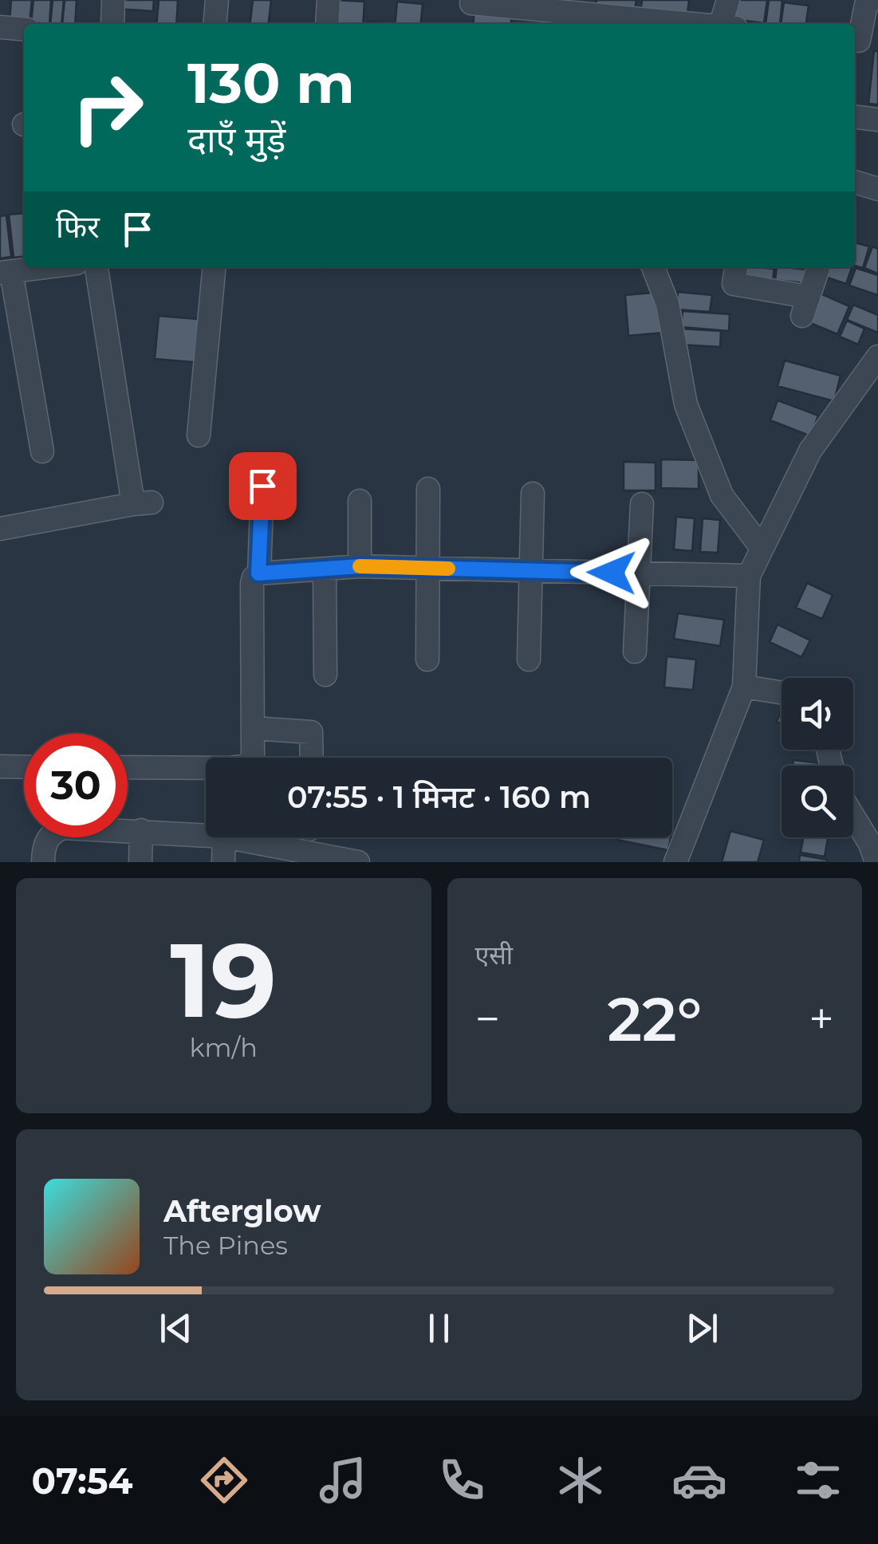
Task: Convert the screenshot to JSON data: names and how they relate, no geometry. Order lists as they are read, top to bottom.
{
  "page": {
    "turn": ["130 m", "दाएँ मुड़ें"],
    "then": "फिर",
    "limit": "30",
    "trip": "07:55 · 1 मिनट · 160 m",
    "tile": [
      ["19", "km/h"],
      "एसी"
    ],
    "heat": ["−", "22°", "+"],
    "song": ["Afterglow", "The Pines"],
    "tabs": "07:54"
  }
}
